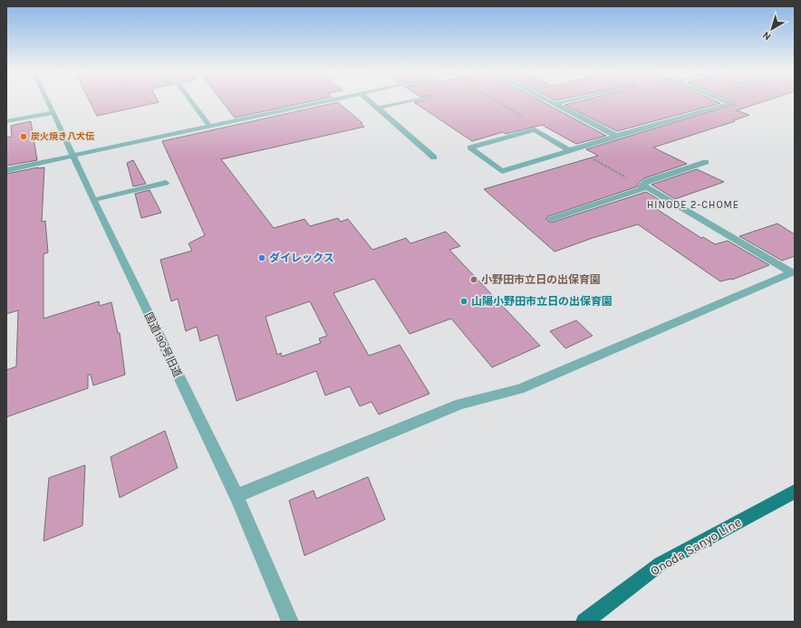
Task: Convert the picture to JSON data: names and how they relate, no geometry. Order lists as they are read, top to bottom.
{
  "streets": {
    "main road": ["Onoda Sanyo Line"],
    "street": ["国道190号旧道"]
  },
  "districts": ["HINODE 2-CHOME"],
  "places": [
    "炭火焼き八犬伝",
    "ダイレックス",
    "小野田市立日の出保育園",
    "山陽小野田市立日の出保育園"
  ],
  "north": "bottom left"
}
